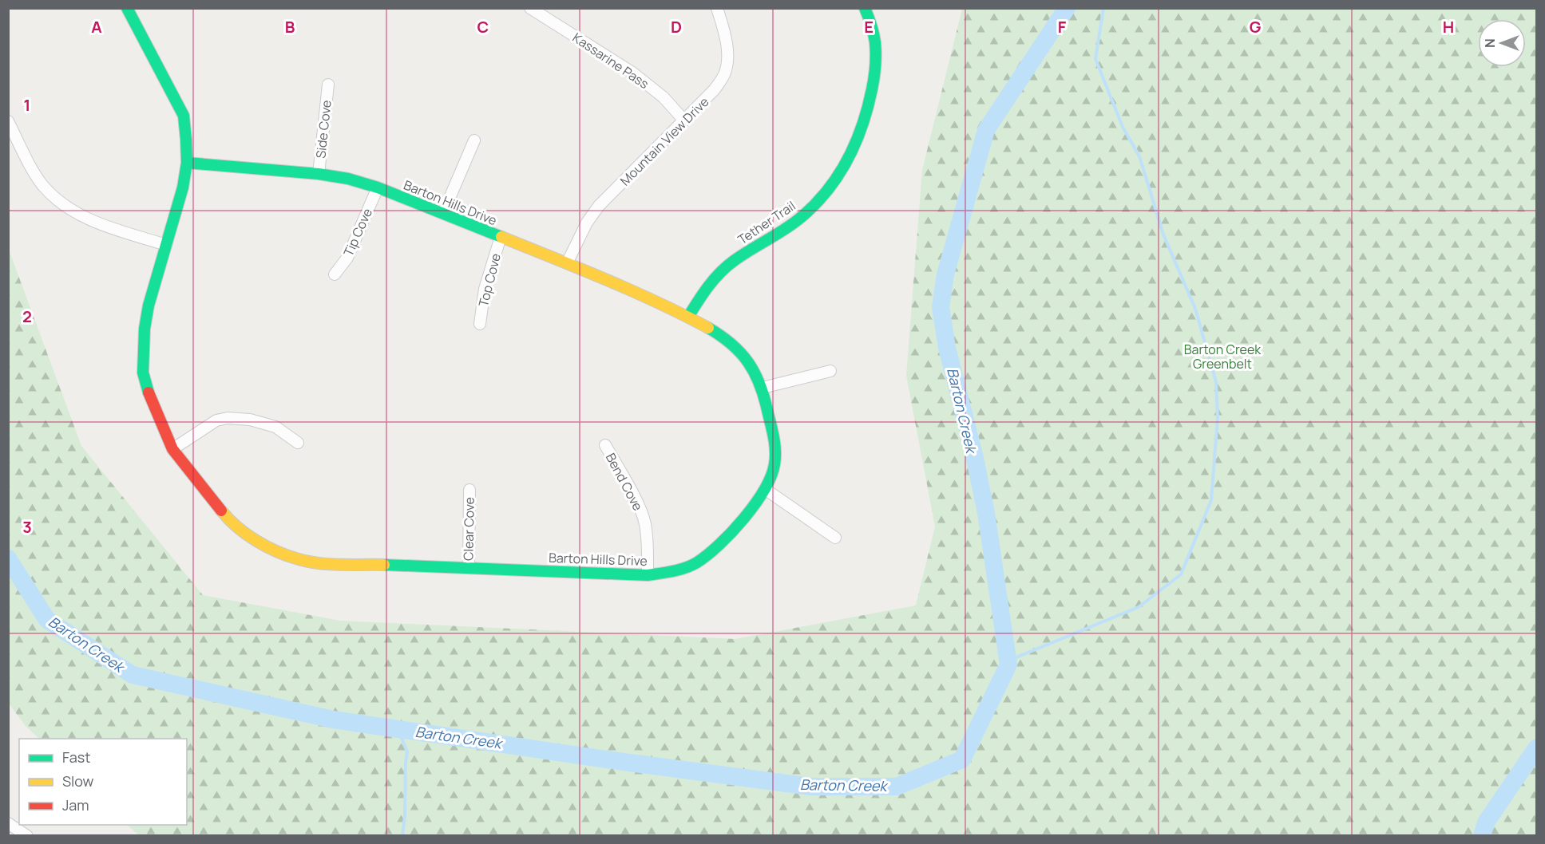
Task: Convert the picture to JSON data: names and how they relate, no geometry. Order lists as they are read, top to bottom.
{
  "streets": {
    "street": [
      "Kassarine Pass",
      "Side Cove",
      "Mountain View Drive",
      "Barton Hills Drive",
      "Tether Trail",
      "Tip Cove",
      "Top Cove",
      "Bend Cove",
      "Clear Cove"
    ]
  },
  "crossings": [
    ["Kassarine Pass", "Mountain View Drive"],
    ["Side Cove", "Barton Hills Drive"],
    ["Mountain View Drive", "Barton Hills Drive"],
    ["Barton Hills Drive", "Tether Trail"],
    ["Barton Hills Drive", "Tip Cove"],
    ["Barton Hills Drive", "Top Cove"],
    ["Barton Hills Drive", "Bend Cove"],
    ["Barton Hills Drive", "Clear Cove"]
  ],
  "water": ["Barton Creek"],
  "parks": ["Barton Creek Greenbelt"],
  "legend": ["Fast", "Slow", "Jam"],
  "north": "left",
  "grid": {
    "columns": [
      "A",
      "B",
      "C",
      "D",
      "E",
      "F",
      "G",
      "H"
    ],
    "rows": ["1", "2", "3"]
  }
}
